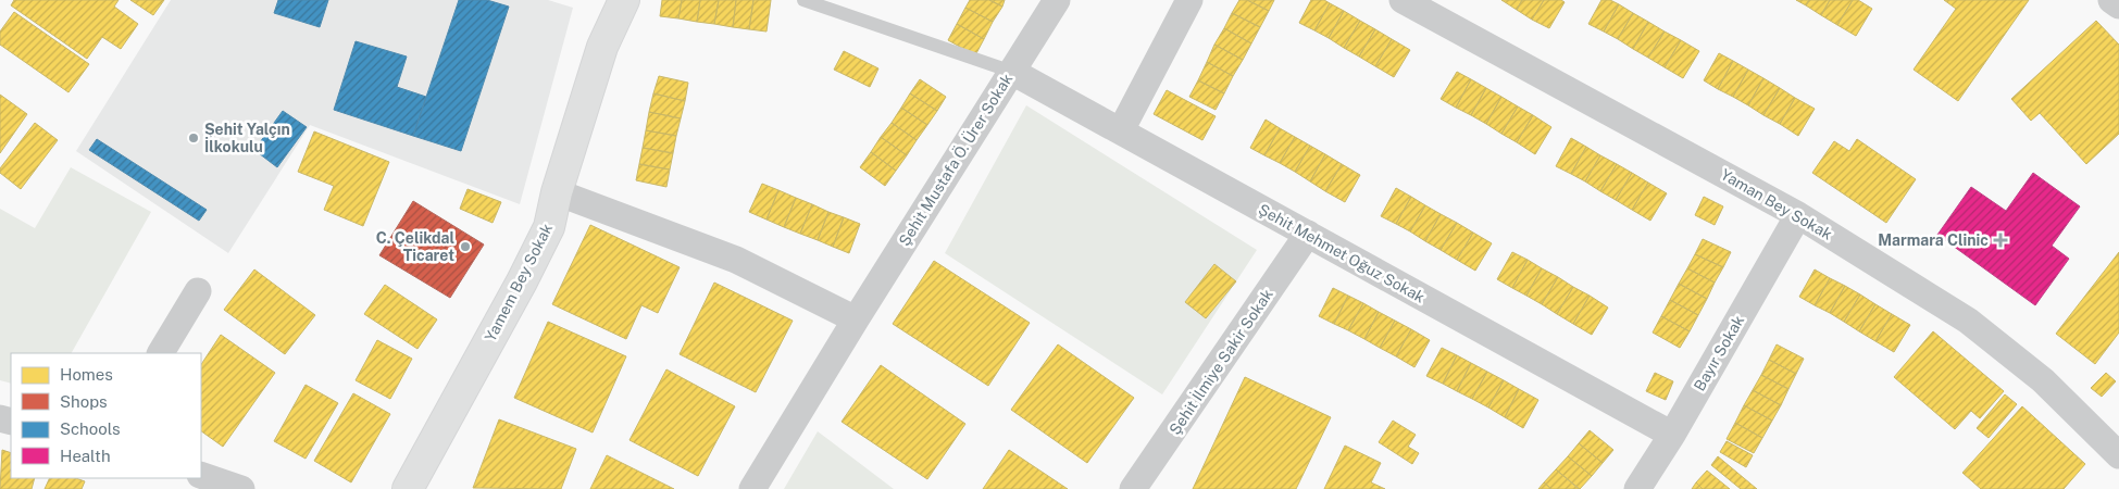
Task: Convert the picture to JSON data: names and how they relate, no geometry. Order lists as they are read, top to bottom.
{
  "streets": {
    "street": [
      "Şehit Mustafa Ö. Ürer Sokak",
      "Yaman Bey Sokak",
      "Şehit Mehmet Oğuz Sokak",
      "Yamem Bey Sokak",
      "Bayır Sokak",
      "Şehit İlmiye Sakir Sokak"
    ]
  },
  "crossings": [
    ["Şehit Mustafa Ö. Ürer Sokak", "Şehit Mehmet Oğuz Sokak"],
    ["Yaman Bey Sokak", "Bayır Sokak"],
    ["Şehit Mehmet Oğuz Sokak", "Bayır Sokak"],
    ["Şehit Mehmet Oğuz Sokak", "Şehit İlmiye Sakir Sokak"]
  ],
  "places": {
    "other": ["Şehit Yalçın İlkokulu", "C. Çelikdal Ticaret"],
    "health": ["Marmara Clinic"]
  },
  "legend": [
    "Homes",
    "Shops",
    "Schools",
    "Health"
  ]
}
